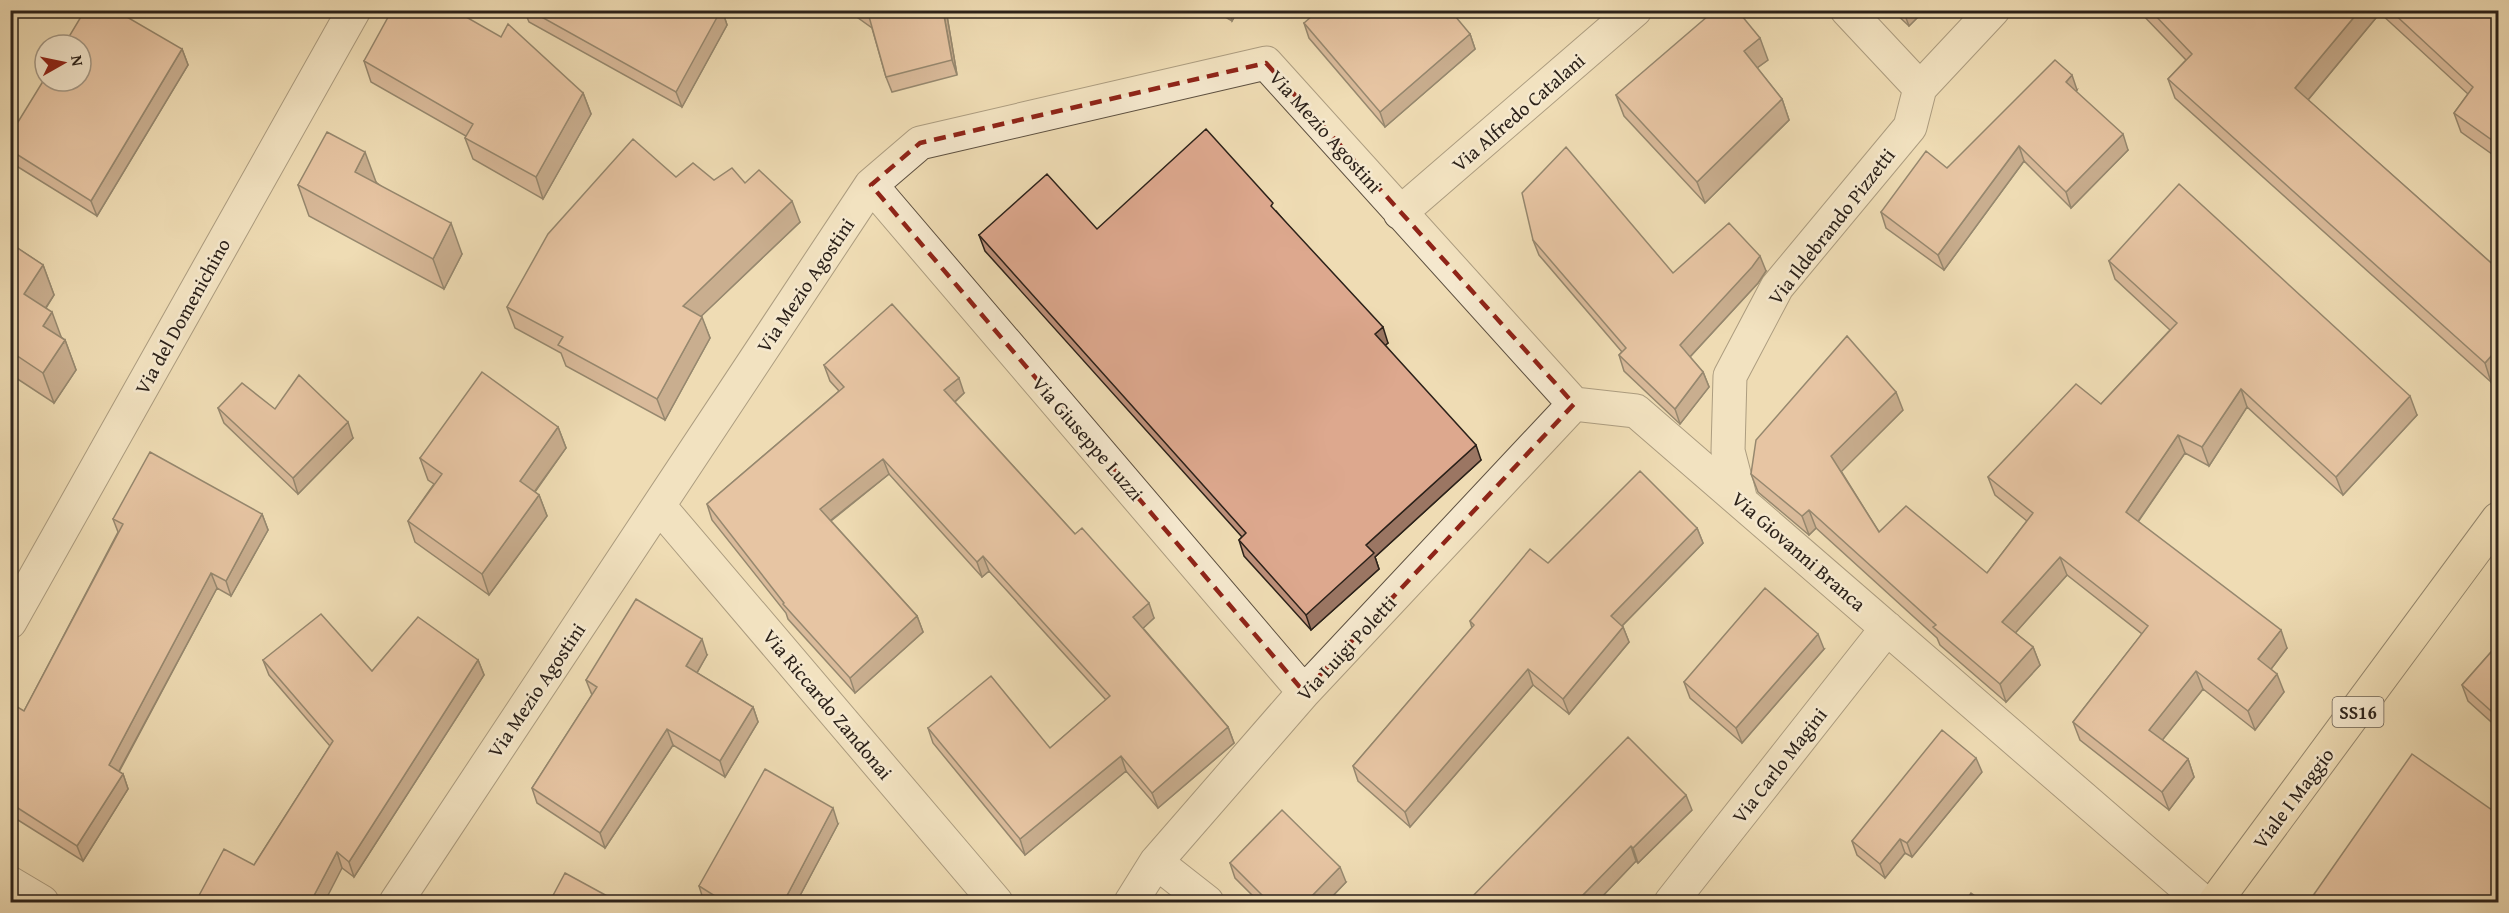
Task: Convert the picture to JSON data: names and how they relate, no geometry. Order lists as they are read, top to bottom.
{
  "streets": {
    "main road": ["SS16", "Viale I Maggio"],
    "street": [
      "Via Alfredo Catalani",
      "Via Mezio Agostini",
      "Via Ildebrando Pizzetti",
      "Via del Domenichino",
      "Via Giuseppe Luzzi",
      "Via Giovanni Branca",
      "Via Luigi Poletti",
      "Via Riccardo Zandonai",
      "Via Carlo Magini"
    ]
  },
  "crossings": [
    ["Via Alfredo Catalani", "Via Mezio Agostini"],
    ["Via Mezio Agostini", "Via Giuseppe Luzzi"],
    ["Via Mezio Agostini", "Via Riccardo Zandonai"],
    ["Via Ildebrando Pizzetti", "Via Giovanni Branca"],
    ["Via Giuseppe Luzzi", "Via Luigi Poletti"],
    ["Via Giovanni Branca", "Via Luigi Poletti"],
    ["Via Giovanni Branca", "Via Carlo Magini"]
  ],
  "north": "right"
}
